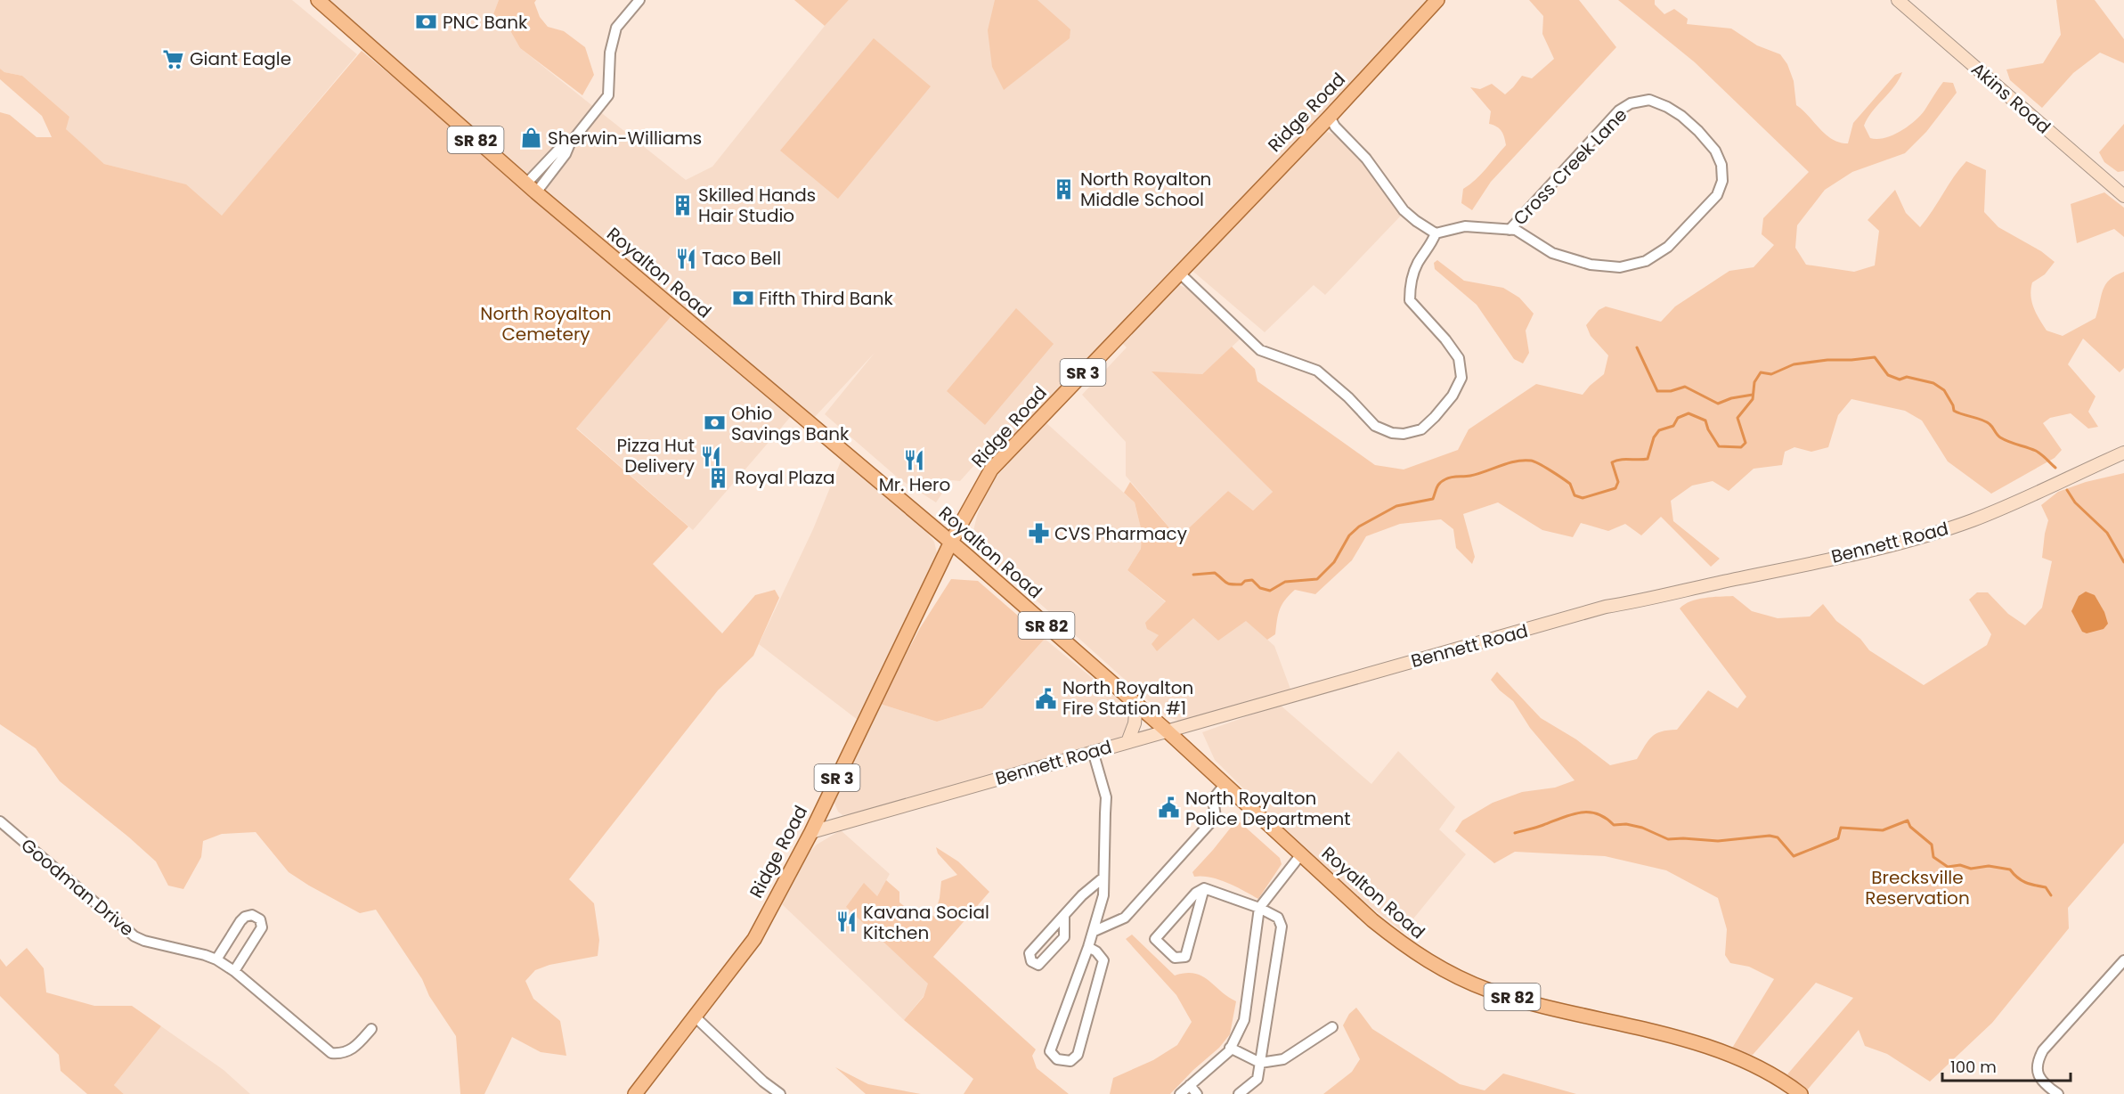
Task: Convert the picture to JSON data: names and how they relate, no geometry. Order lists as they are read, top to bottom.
{
  "streets": {
    "main road": [
      "Ridge Road",
      "SR 82",
      "Royalton Road",
      "SR 3"
    ],
    "street": [
      "Akins Road",
      "Cross Creek Lane",
      "Bennett Road",
      "Goodman Drive"
    ]
  },
  "crossings": [
    ["Ridge Road", "Royalton Road"],
    ["Ridge Road", "Bennett Road"],
    ["Royalton Road", "Bennett Road"]
  ],
  "parks": ["North Royalton Cemetery", "Brecksville Reservation"],
  "places": {
    "bank": ["PNC Bank", "Fifth Third Bank", "Ohio Savings Bank"],
    "supermarket": ["Giant Eagle"],
    "shop": ["Sherwin-Williams"],
    "building": ["North Royalton Middle School", "Skilled Hands Hair Studio", "Royal Plaza"],
    "restaurant": [
      "Taco Bell",
      "Pizza Hut Delivery",
      "Mr. Hero",
      "Kavana Social Kitchen"
    ],
    "pharmacy": ["CVS Pharmacy"],
    "public building": ["North Royalton Fire Station #1", "North Royalton Police Department"]
  },
  "scale_bar": "100 m"
}
